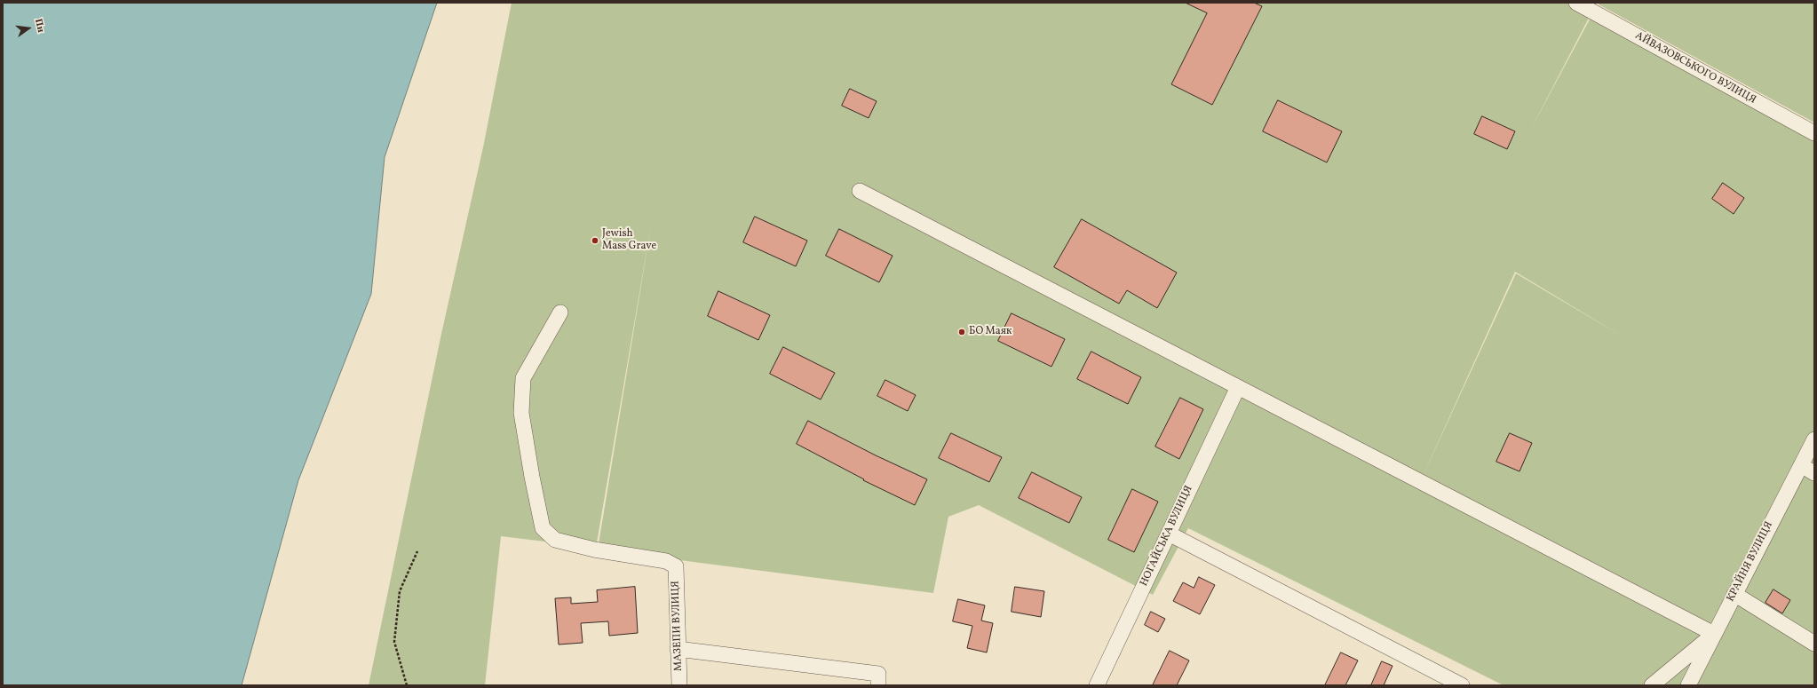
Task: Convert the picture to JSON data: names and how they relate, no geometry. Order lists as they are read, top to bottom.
{
  "streets": {
    "street": [
      "АЙВАЗОВСЬКОГО ВУЛИЦЯ",
      "НОГАЙСЬКА ВУЛИЦЯ",
      "КРАЙНЯ ВУЛИЦЯ",
      "МАЗЕПИ ВУЛИЦЯ"
    ]
  },
  "places": ["Jewish Mass Grave", "БО Маяк"],
  "north": "right"
}
